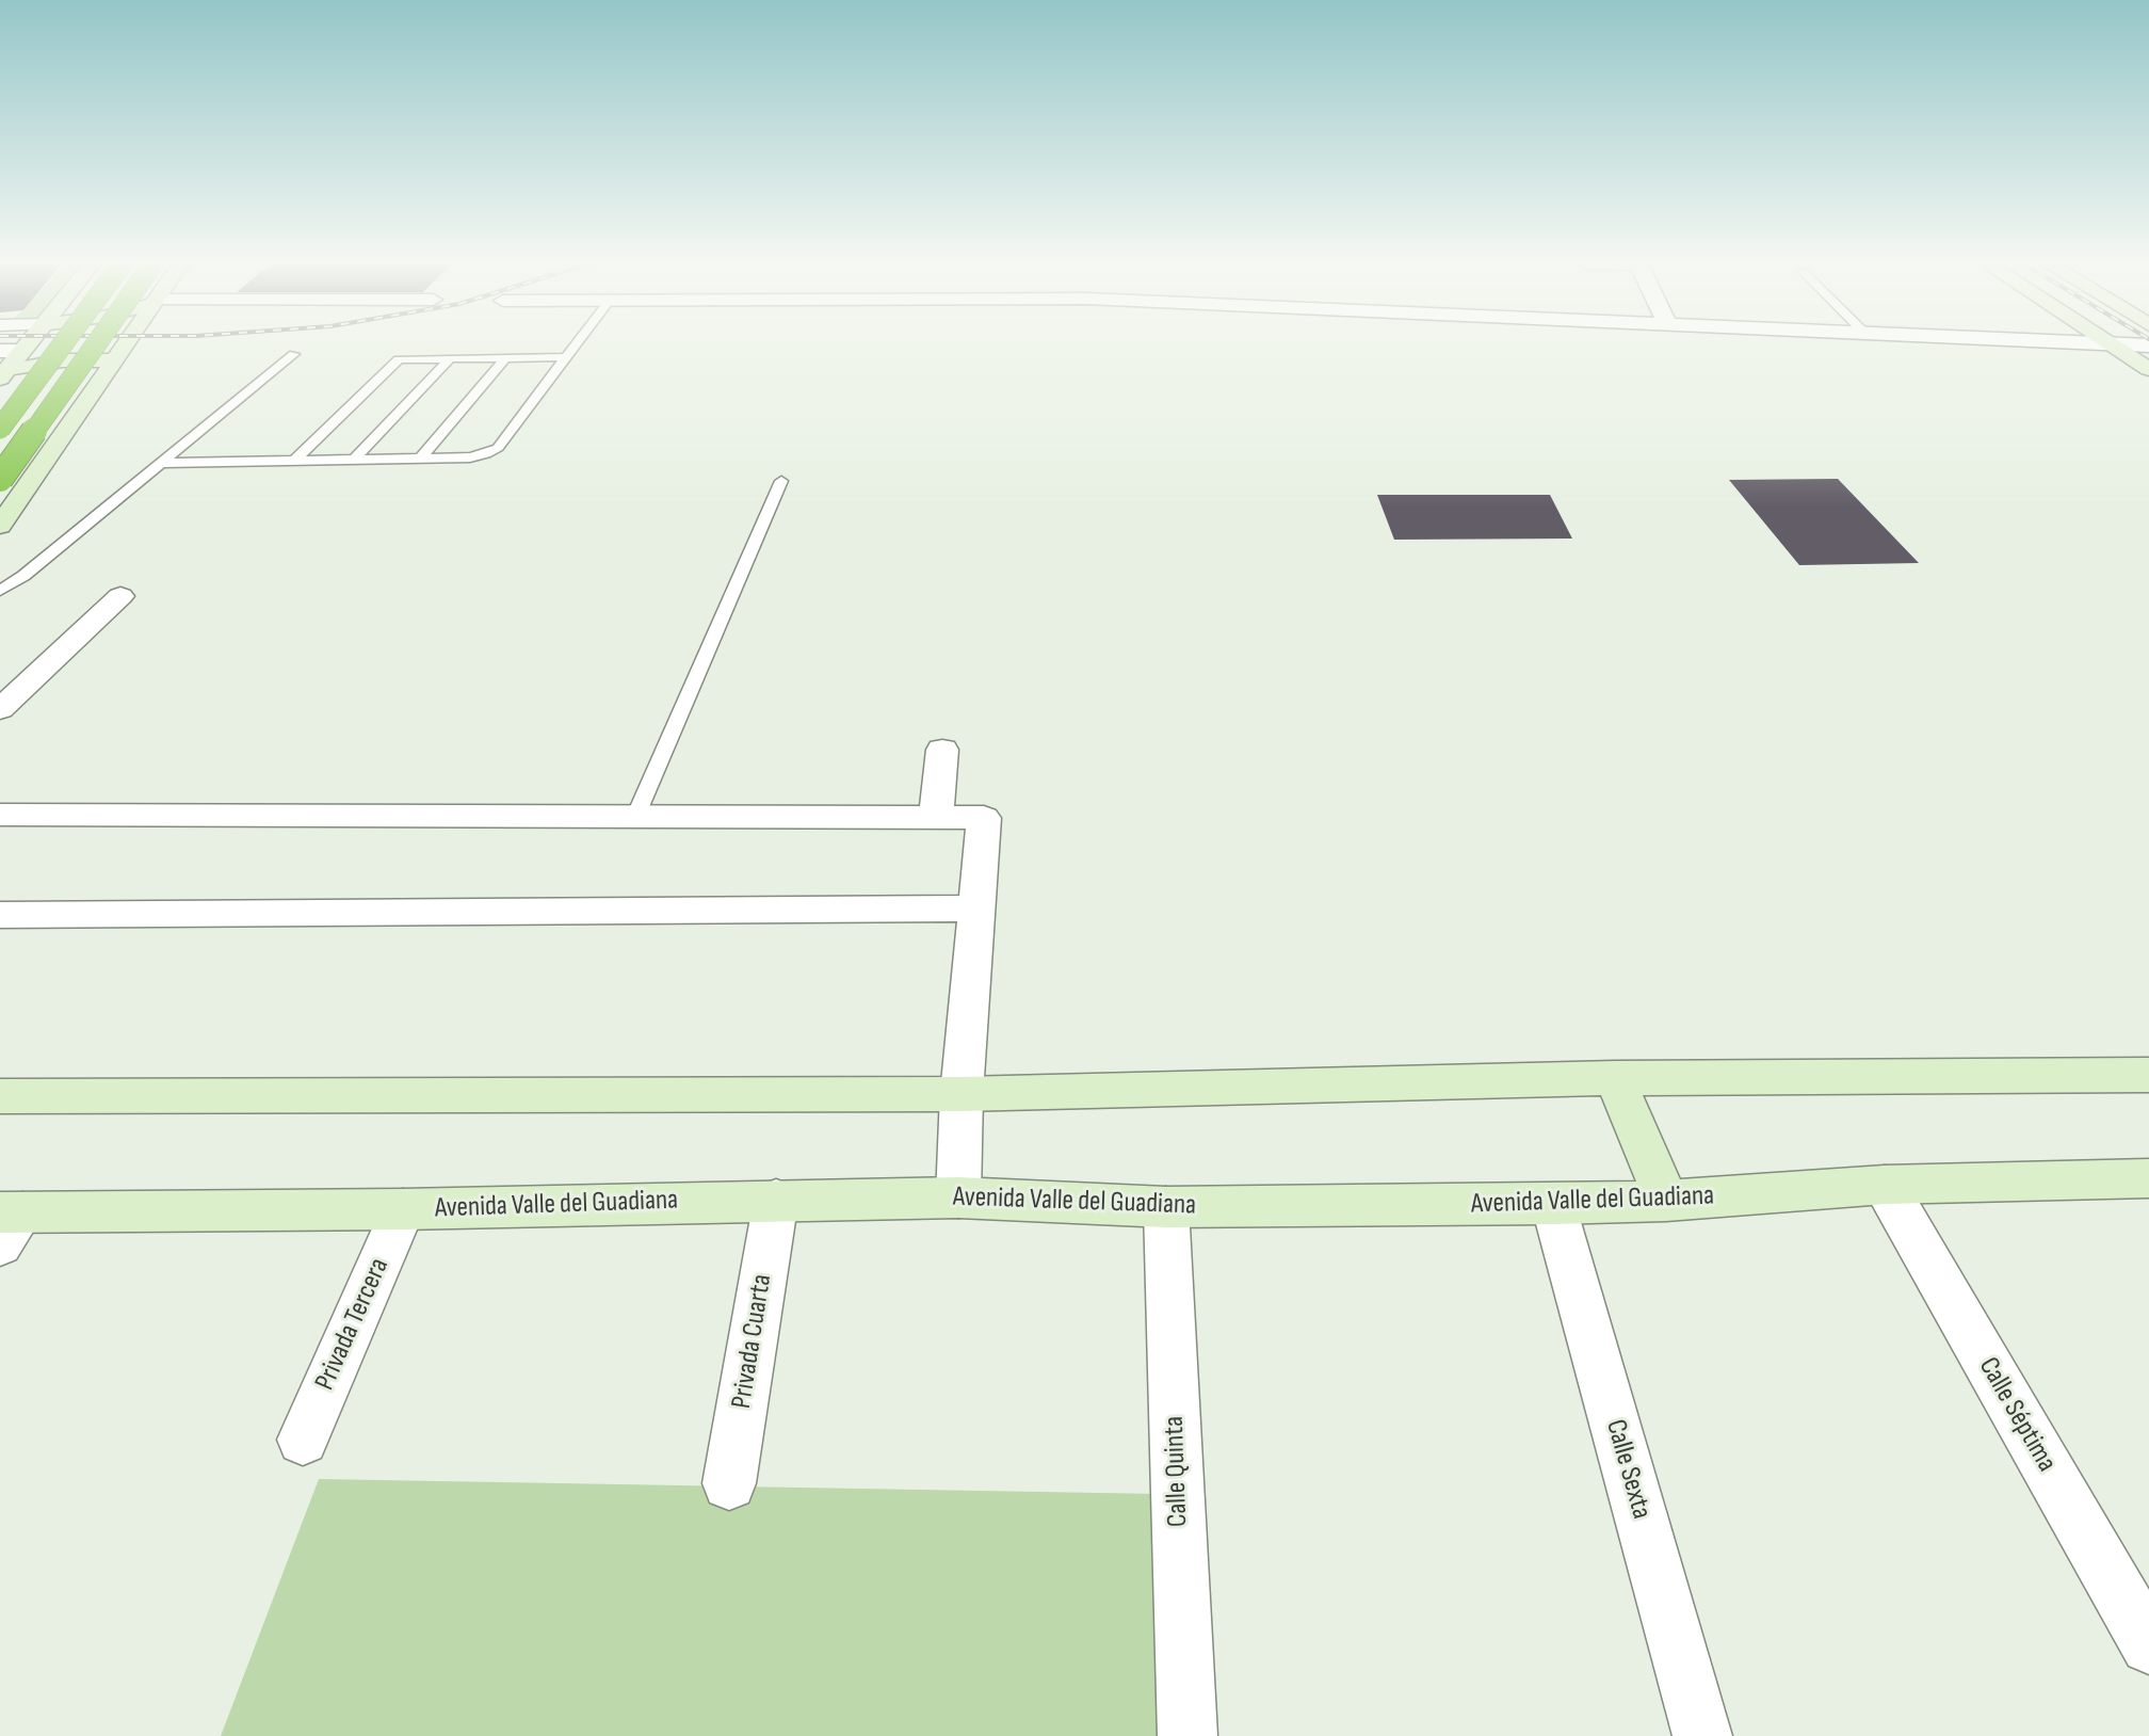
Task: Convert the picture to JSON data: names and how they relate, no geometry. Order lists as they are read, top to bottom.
{
  "streets": {
    "main road": ["Avenida Valle del Guadiana"],
    "street": [
      "Privada Tercera",
      "Privada Cuarta",
      "Calle Séptima",
      "Calle Sexta",
      "Calle Quinta"
    ]
  },
  "crossings": [
    ["Avenida Valle del Guadiana", "Privada Tercera"],
    ["Avenida Valle del Guadiana", "Privada Cuarta"],
    ["Avenida Valle del Guadiana", "Calle Séptima"],
    ["Avenida Valle del Guadiana", "Calle Sexta"],
    ["Avenida Valle del Guadiana", "Calle Quinta"]
  ]
}
